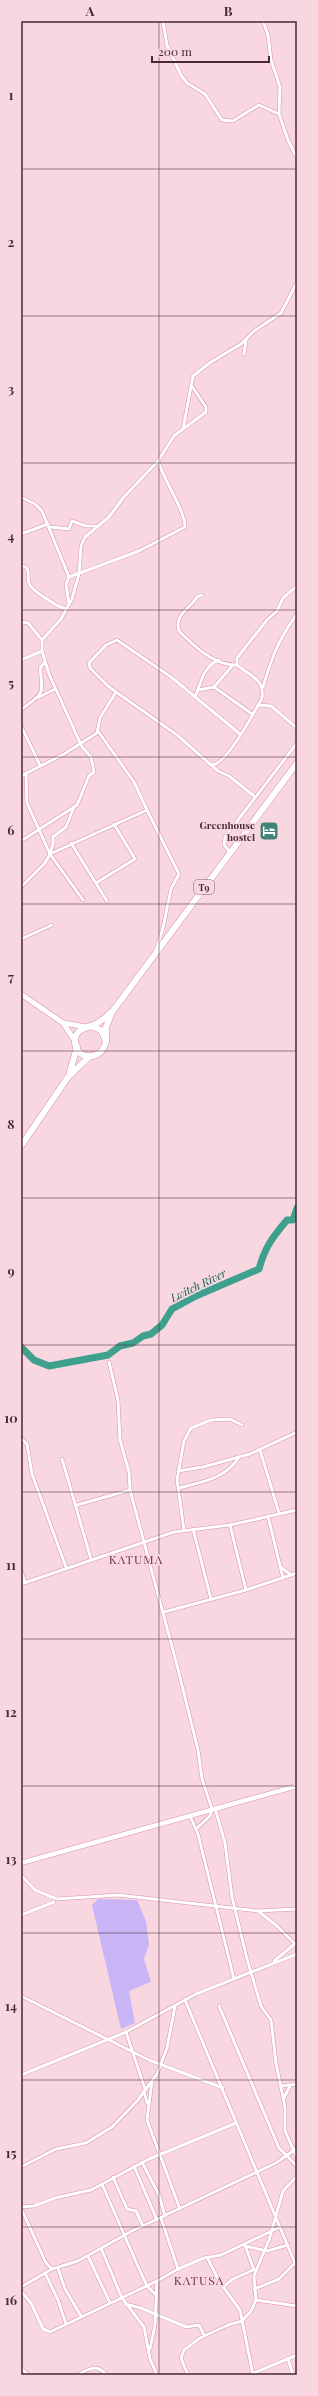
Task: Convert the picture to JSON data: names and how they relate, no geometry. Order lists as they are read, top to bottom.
{
  "streets": {
    "highway": ["T9"]
  },
  "districts": ["KATUMA", "KATUSA"],
  "water": ["Lwitch River"],
  "places": {
    "hotel": ["Greenhouse hostel"]
  },
  "scale_bar": "200 m",
  "grid": {
    "columns": ["A", "B"],
    "rows": [
      "1",
      "2",
      "3",
      "4",
      "5",
      "6",
      "7",
      "8",
      "9",
      "10",
      "11",
      "12",
      "13",
      "14",
      "15",
      "16"
    ]
  }
}
